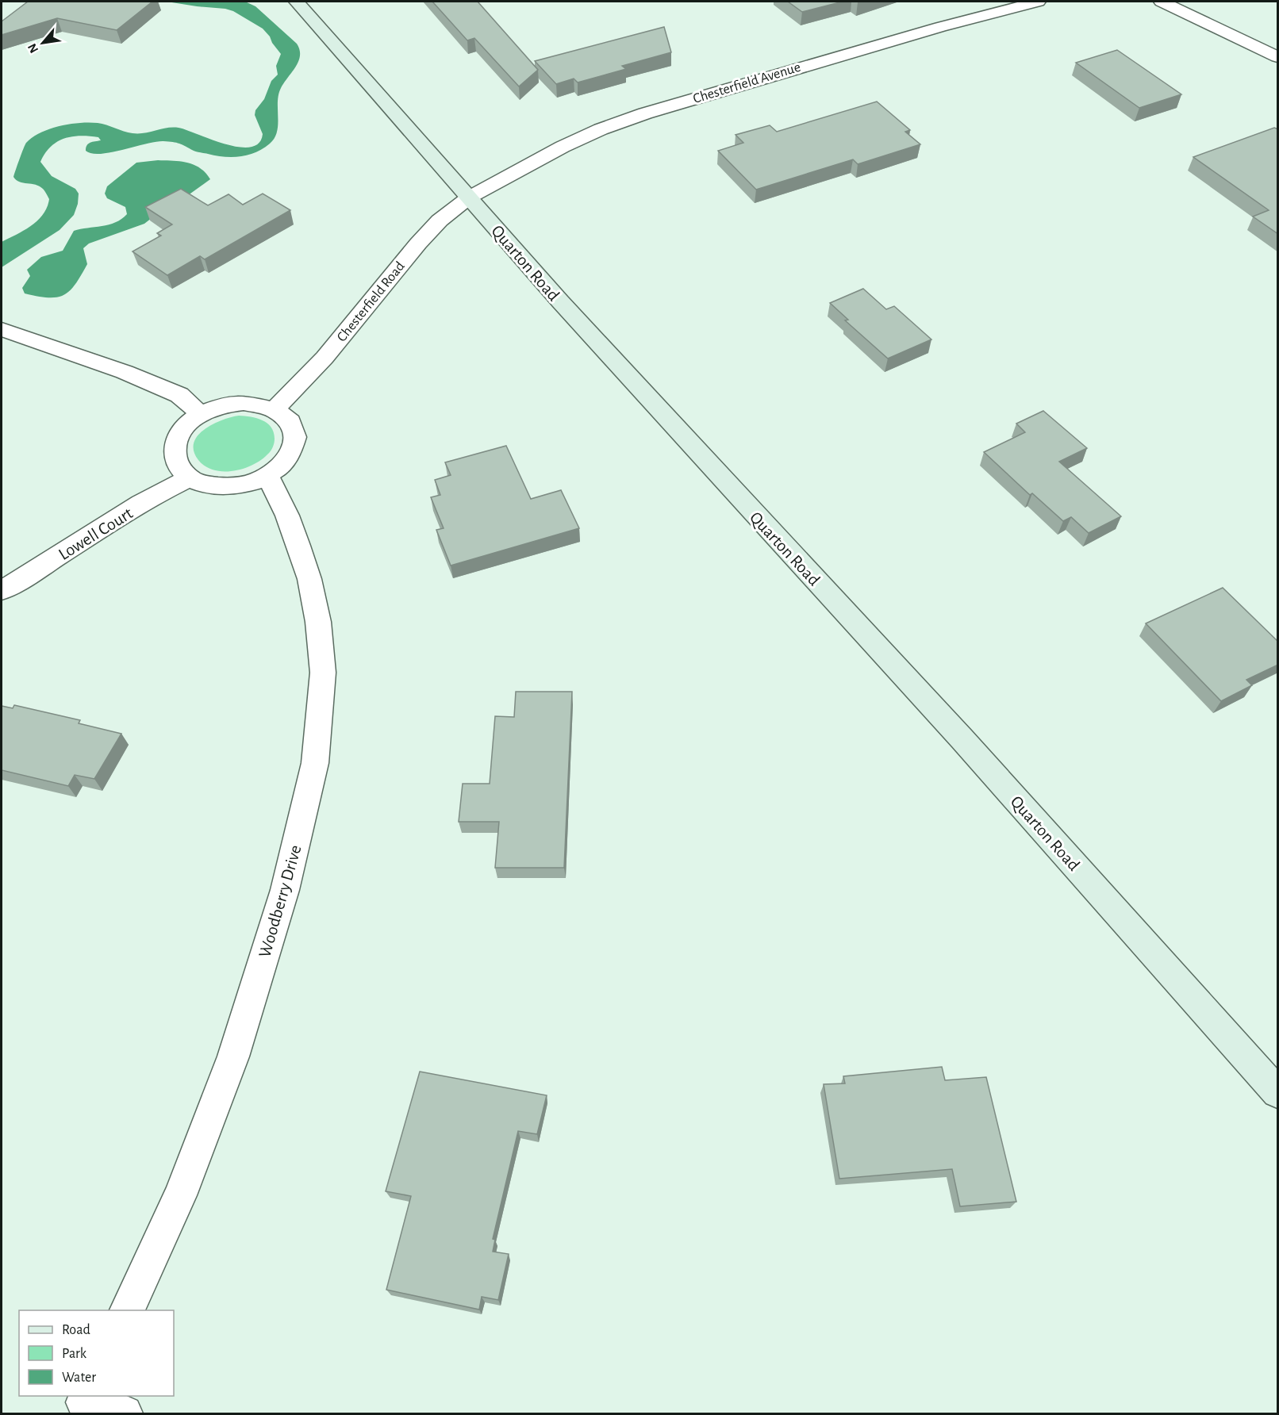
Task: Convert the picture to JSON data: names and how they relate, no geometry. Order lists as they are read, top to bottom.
{
  "streets": {
    "street": [
      "Chesterfield Avenue",
      "Quarton Road",
      "Chesterfield Road",
      "Lowell Court",
      "Woodberry Drive"
    ]
  },
  "crossings": [
    ["Chesterfield Avenue", "Quarton Road"],
    ["Chesterfield Avenue", "Chesterfield Road"],
    ["Quarton Road", "Chesterfield Road"],
    ["Chesterfield Road", "Lowell Court"],
    ["Chesterfield Road", "Woodberry Drive"],
    ["Lowell Court", "Woodberry Drive"]
  ],
  "legend": ["Road", "Park", "Water"],
  "north": "bottom left"
}
